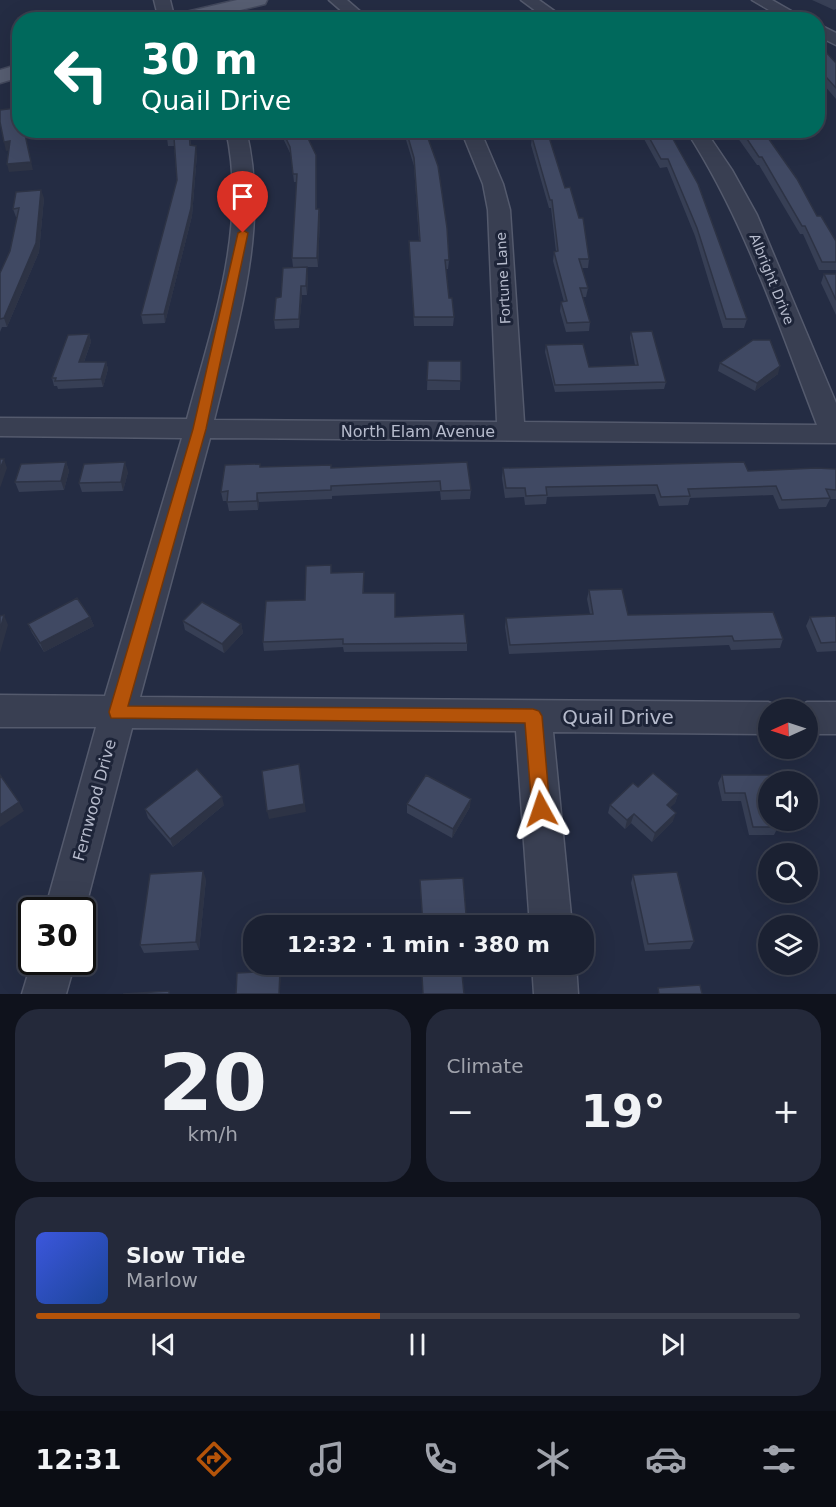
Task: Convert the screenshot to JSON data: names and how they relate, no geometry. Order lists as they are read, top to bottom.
{
  "streets": {
    "street": [
      "Fortune Lane",
      "Albright Drive",
      "North Elam Avenue",
      "Quail Drive",
      "Fernwood Drive"
    ]
  },
  "crossings": [
    ["Fortune Lane", "North Elam Avenue"],
    ["Albright Drive", "North Elam Avenue"],
    ["North Elam Avenue", "Fernwood Drive"],
    ["Quail Drive", "Fernwood Drive"]
  ],
  "north": "left",
  "page": {
    "turn": ["30 m", "Quail Drive"],
    "limit": "30",
    "trip": "12:32 · 1 min · 380 m",
    "tile": [
      ["20", "km/h"],
      "Climate"
    ],
    "heat": ["−", "19°", "+"],
    "song": ["Slow Tide", "Marlow"],
    "tabs": "12:31"
  }
}
